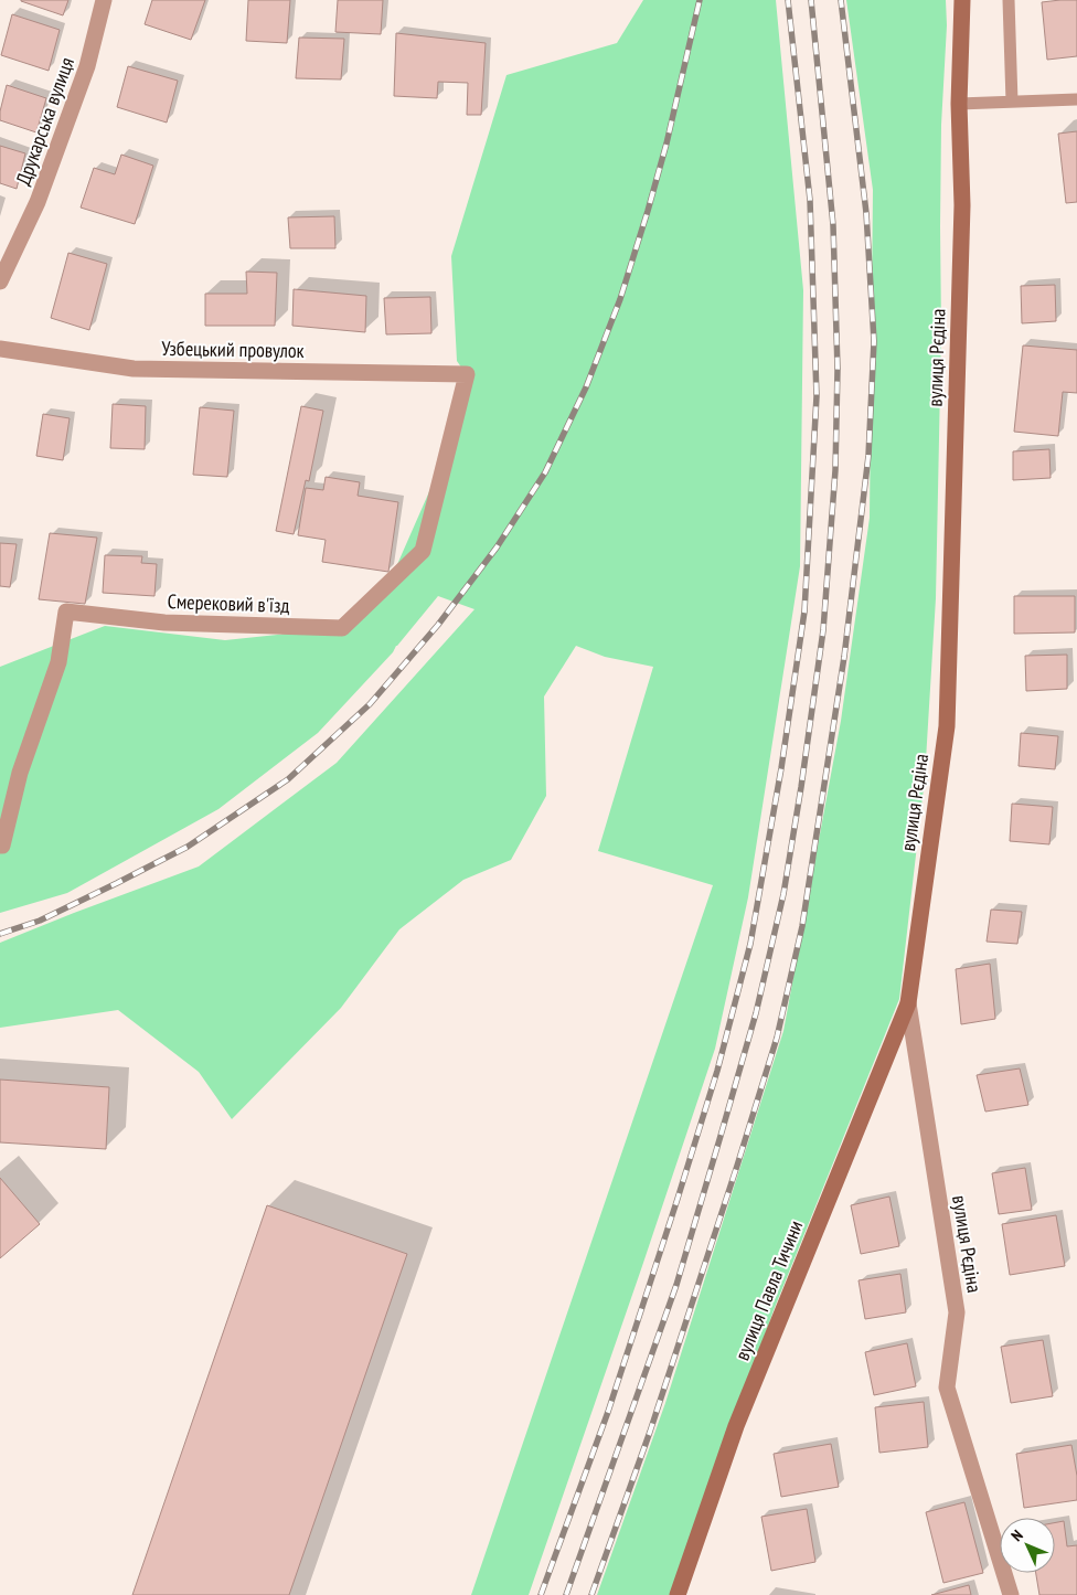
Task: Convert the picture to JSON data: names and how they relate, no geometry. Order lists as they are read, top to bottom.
{
  "streets": {
    "main road": ["вулиця Рєдіна", "вулиця Павла Тичини"],
    "street": ["Друкарська вулиця", "Узбецький провулок", "Смерековий в'їзд"]
  },
  "crossings": [
    ["Узбецький провулок", "Смерековий в'їзд"],
    ["вулиця Рєдіна", "вулиця Павла Тичини"]
  ],
  "north": "top left"
}
